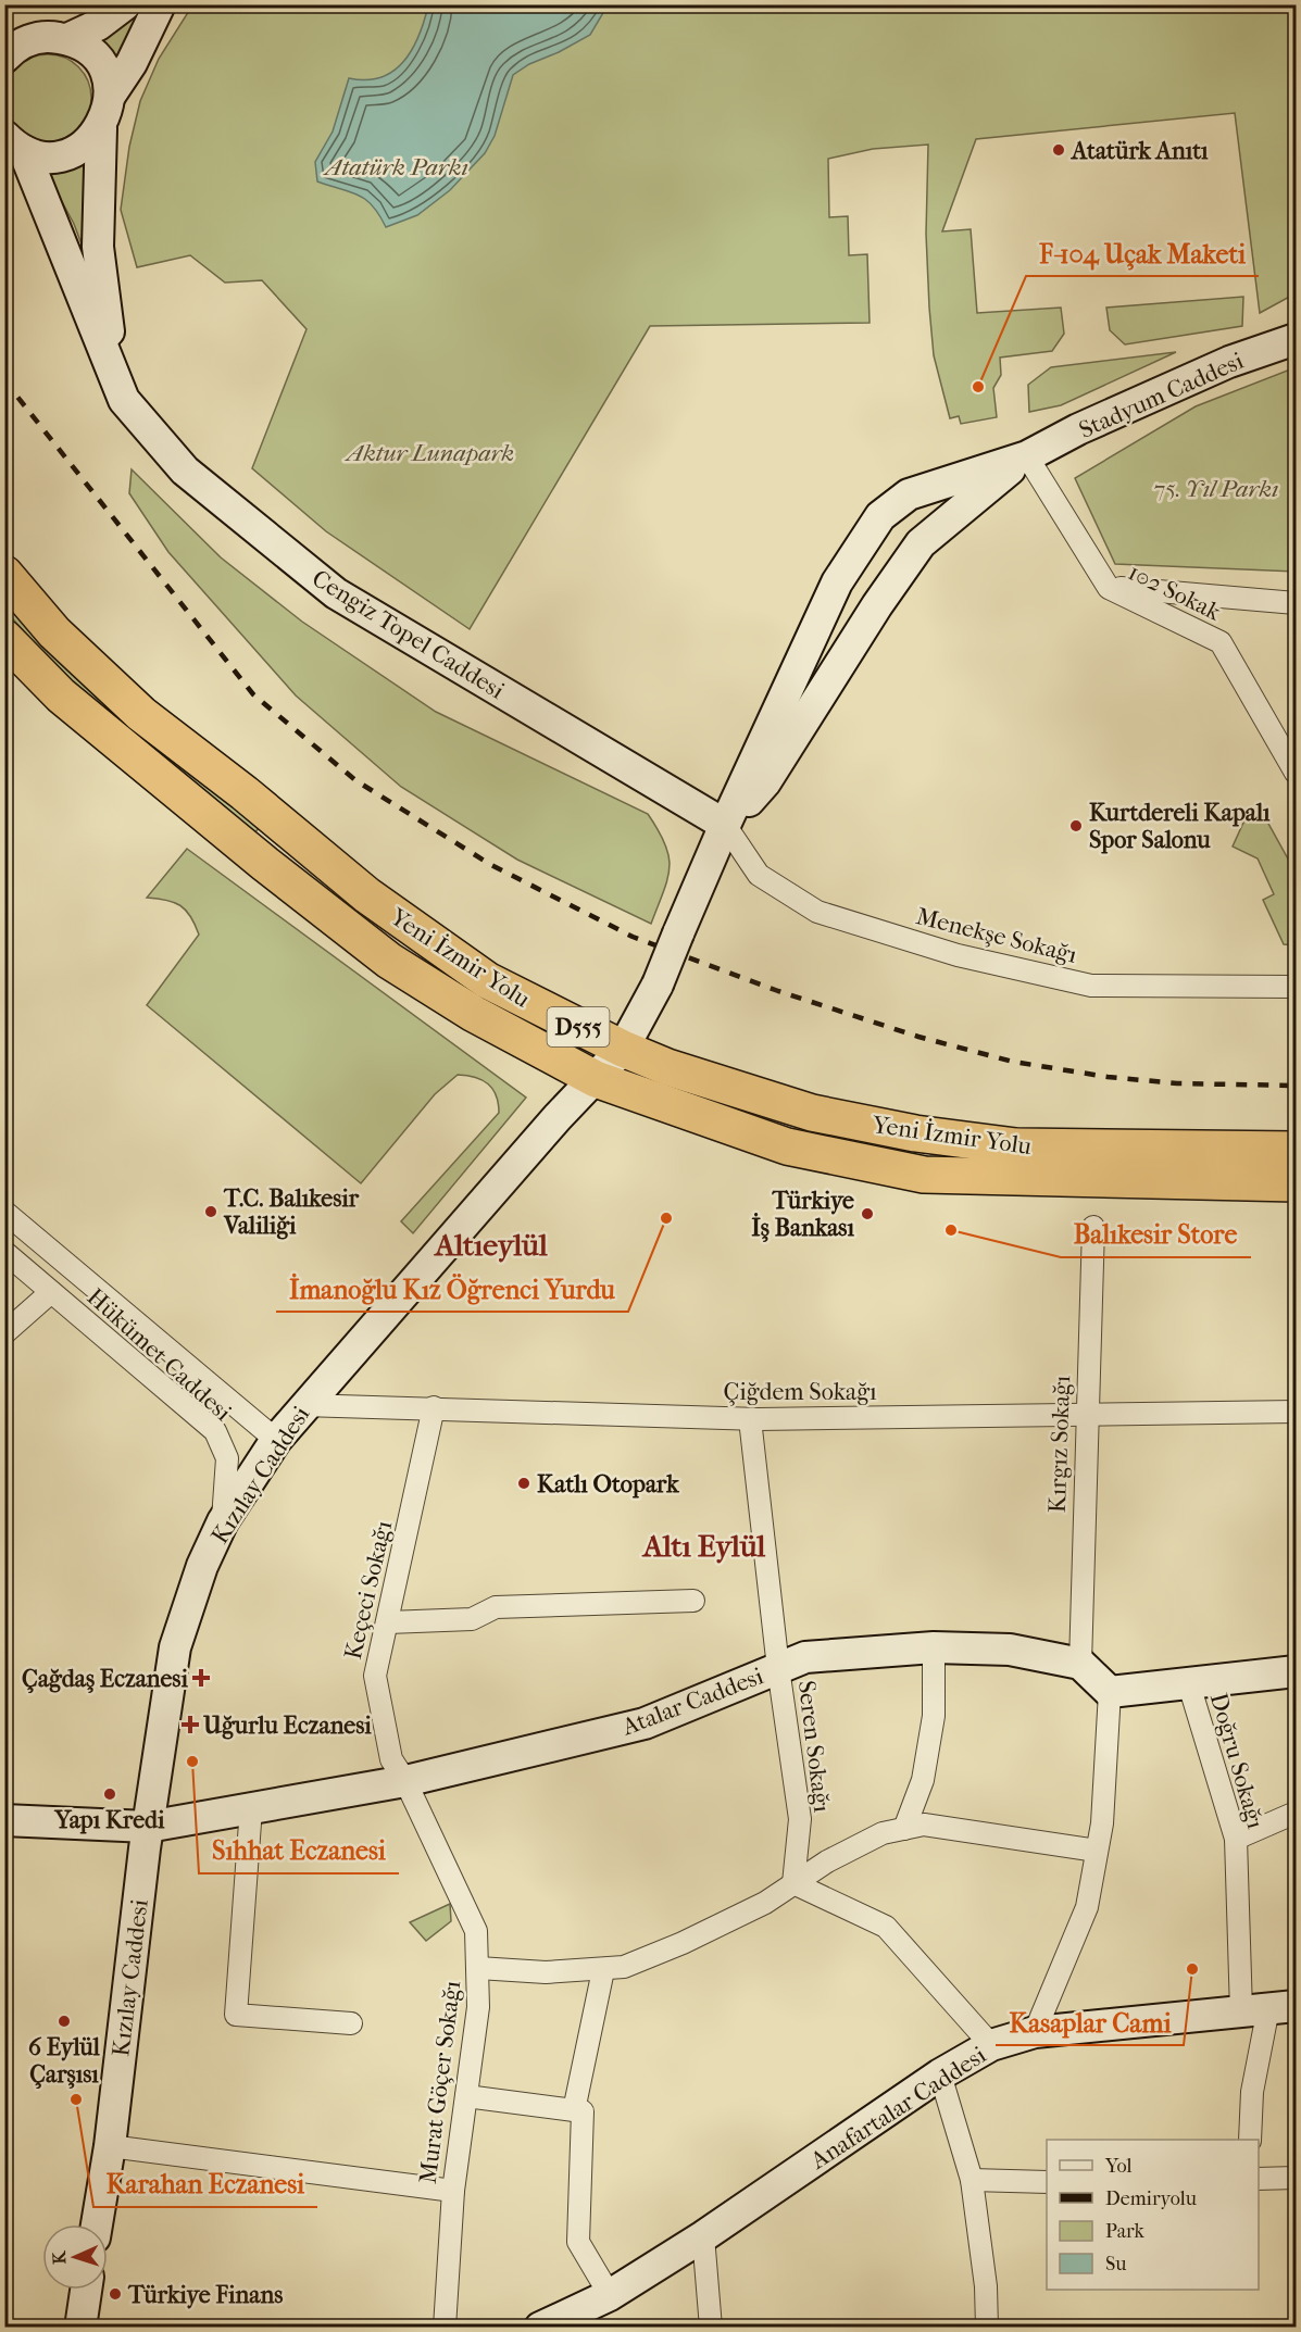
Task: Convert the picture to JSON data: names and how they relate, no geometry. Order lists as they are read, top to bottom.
{
  "streets": {
    "highway": ["Yeni İzmir Yolu", "D555"],
    "main road": [
      "Stadyum Caddesi",
      "Cengiz Topel Caddesi",
      "Kızılay Caddesi",
      "Atalar Caddesi",
      "Anafartalar Caddesi"
    ],
    "street": [
      "102 Sokak",
      "Menekşe Sokağı",
      "Hükümet Caddesi",
      "Çiğdem Sokağı",
      "Kırgız Sokağı",
      "Keçeci Sokağı",
      "Seren Sokağı",
      "Doğru Sokağı",
      "Murat Göçer Sokağı"
    ]
  },
  "crossings": [
    ["Stadyum Caddesi", "102 Sokak"],
    ["Stadyum Caddesi", "Kızılay Caddesi"],
    ["102 Sokak", "Kızılay Caddesi"],
    ["Cengiz Topel Caddesi", "Menekşe Sokağı"],
    ["Cengiz Topel Caddesi", "Kızılay Caddesi"],
    ["Menekşe Sokağı", "Kızılay Caddesi"],
    ["Yeni İzmir Yolu", "Kızılay Caddesi"],
    ["Hükümet Caddesi", "Kızılay Caddesi"],
    ["Çiğdem Sokağı", "Kırgız Sokağı"],
    ["Çiğdem Sokağı", "Kızılay Caddesi"],
    ["Çiğdem Sokağı", "Keçeci Sokağı"],
    ["Çiğdem Sokağı", "Seren Sokağı"],
    ["Kırgız Sokağı", "Atalar Caddesi"],
    ["Kızılay Caddesi", "Atalar Caddesi"],
    ["Keçeci Sokağı", "Atalar Caddesi"],
    ["Keçeci Sokağı", "Murat Göçer Sokağı"],
    ["Atalar Caddesi", "Seren Sokağı"],
    ["Atalar Caddesi", "Murat Göçer Sokağı"],
    ["Doğru Sokağı", "Anafartalar Caddesi"]
  ],
  "districts": ["Altıeylül", "Altı Eylül"],
  "parks": ["Atatürk Parkı", "Aktur Lunapark", "75. Yıl Parkı"],
  "places": {
    "other": [
      "Atatürk Anıtı",
      "F-104 Uçak Maketi",
      "Kurtdereli Kapalı Spor Salonu",
      "T.C. Balıkesir Valiliği",
      "Türkiye İş Bankası",
      "İmanoğlu Kız Öğrenci Yurdu",
      "Balıkesir Store",
      "Katlı Otopark",
      "Sıhhat Eczanesi",
      "Yapı Kredi",
      "Kasaplar Cami",
      "6 Eylül Çarşısı",
      "Karahan Eczanesi",
      "Türkiye Finans"
    ],
    "health": ["Çağdaş Eczanesi", "Uğurlu Eczanesi"]
  },
  "legend": [
    "Yol",
    "Demiryolu",
    "Park",
    "Su"
  ],
  "north": "left"
}
